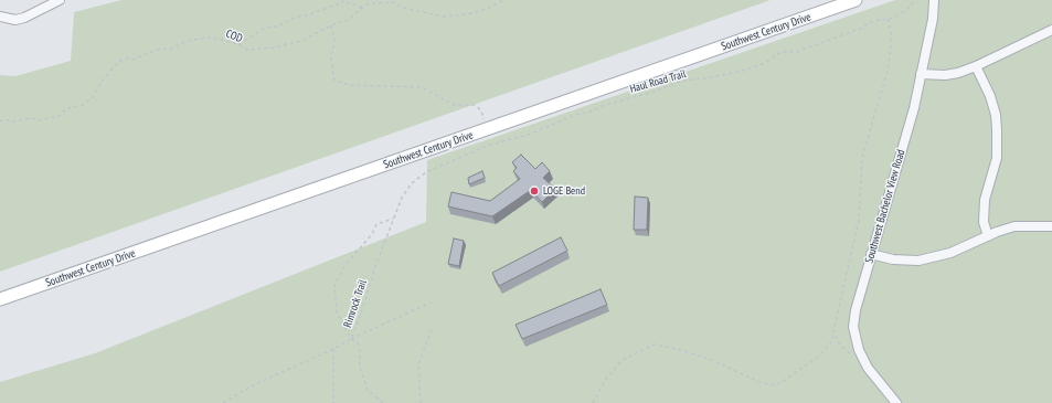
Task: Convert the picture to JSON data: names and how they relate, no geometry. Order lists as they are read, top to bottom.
{
  "streets": {
    "main road": ["Southwest Century Drive"],
    "street": ["Southwest Bachelor View Road"],
    "path": ["COD", "Haul Road Trail", "Rimrock Trail"]
  },
  "crossings": [
    ["Haul Road Trail", "Rimrock Trail"]
  ],
  "places": ["LOGE Bend"]
}
